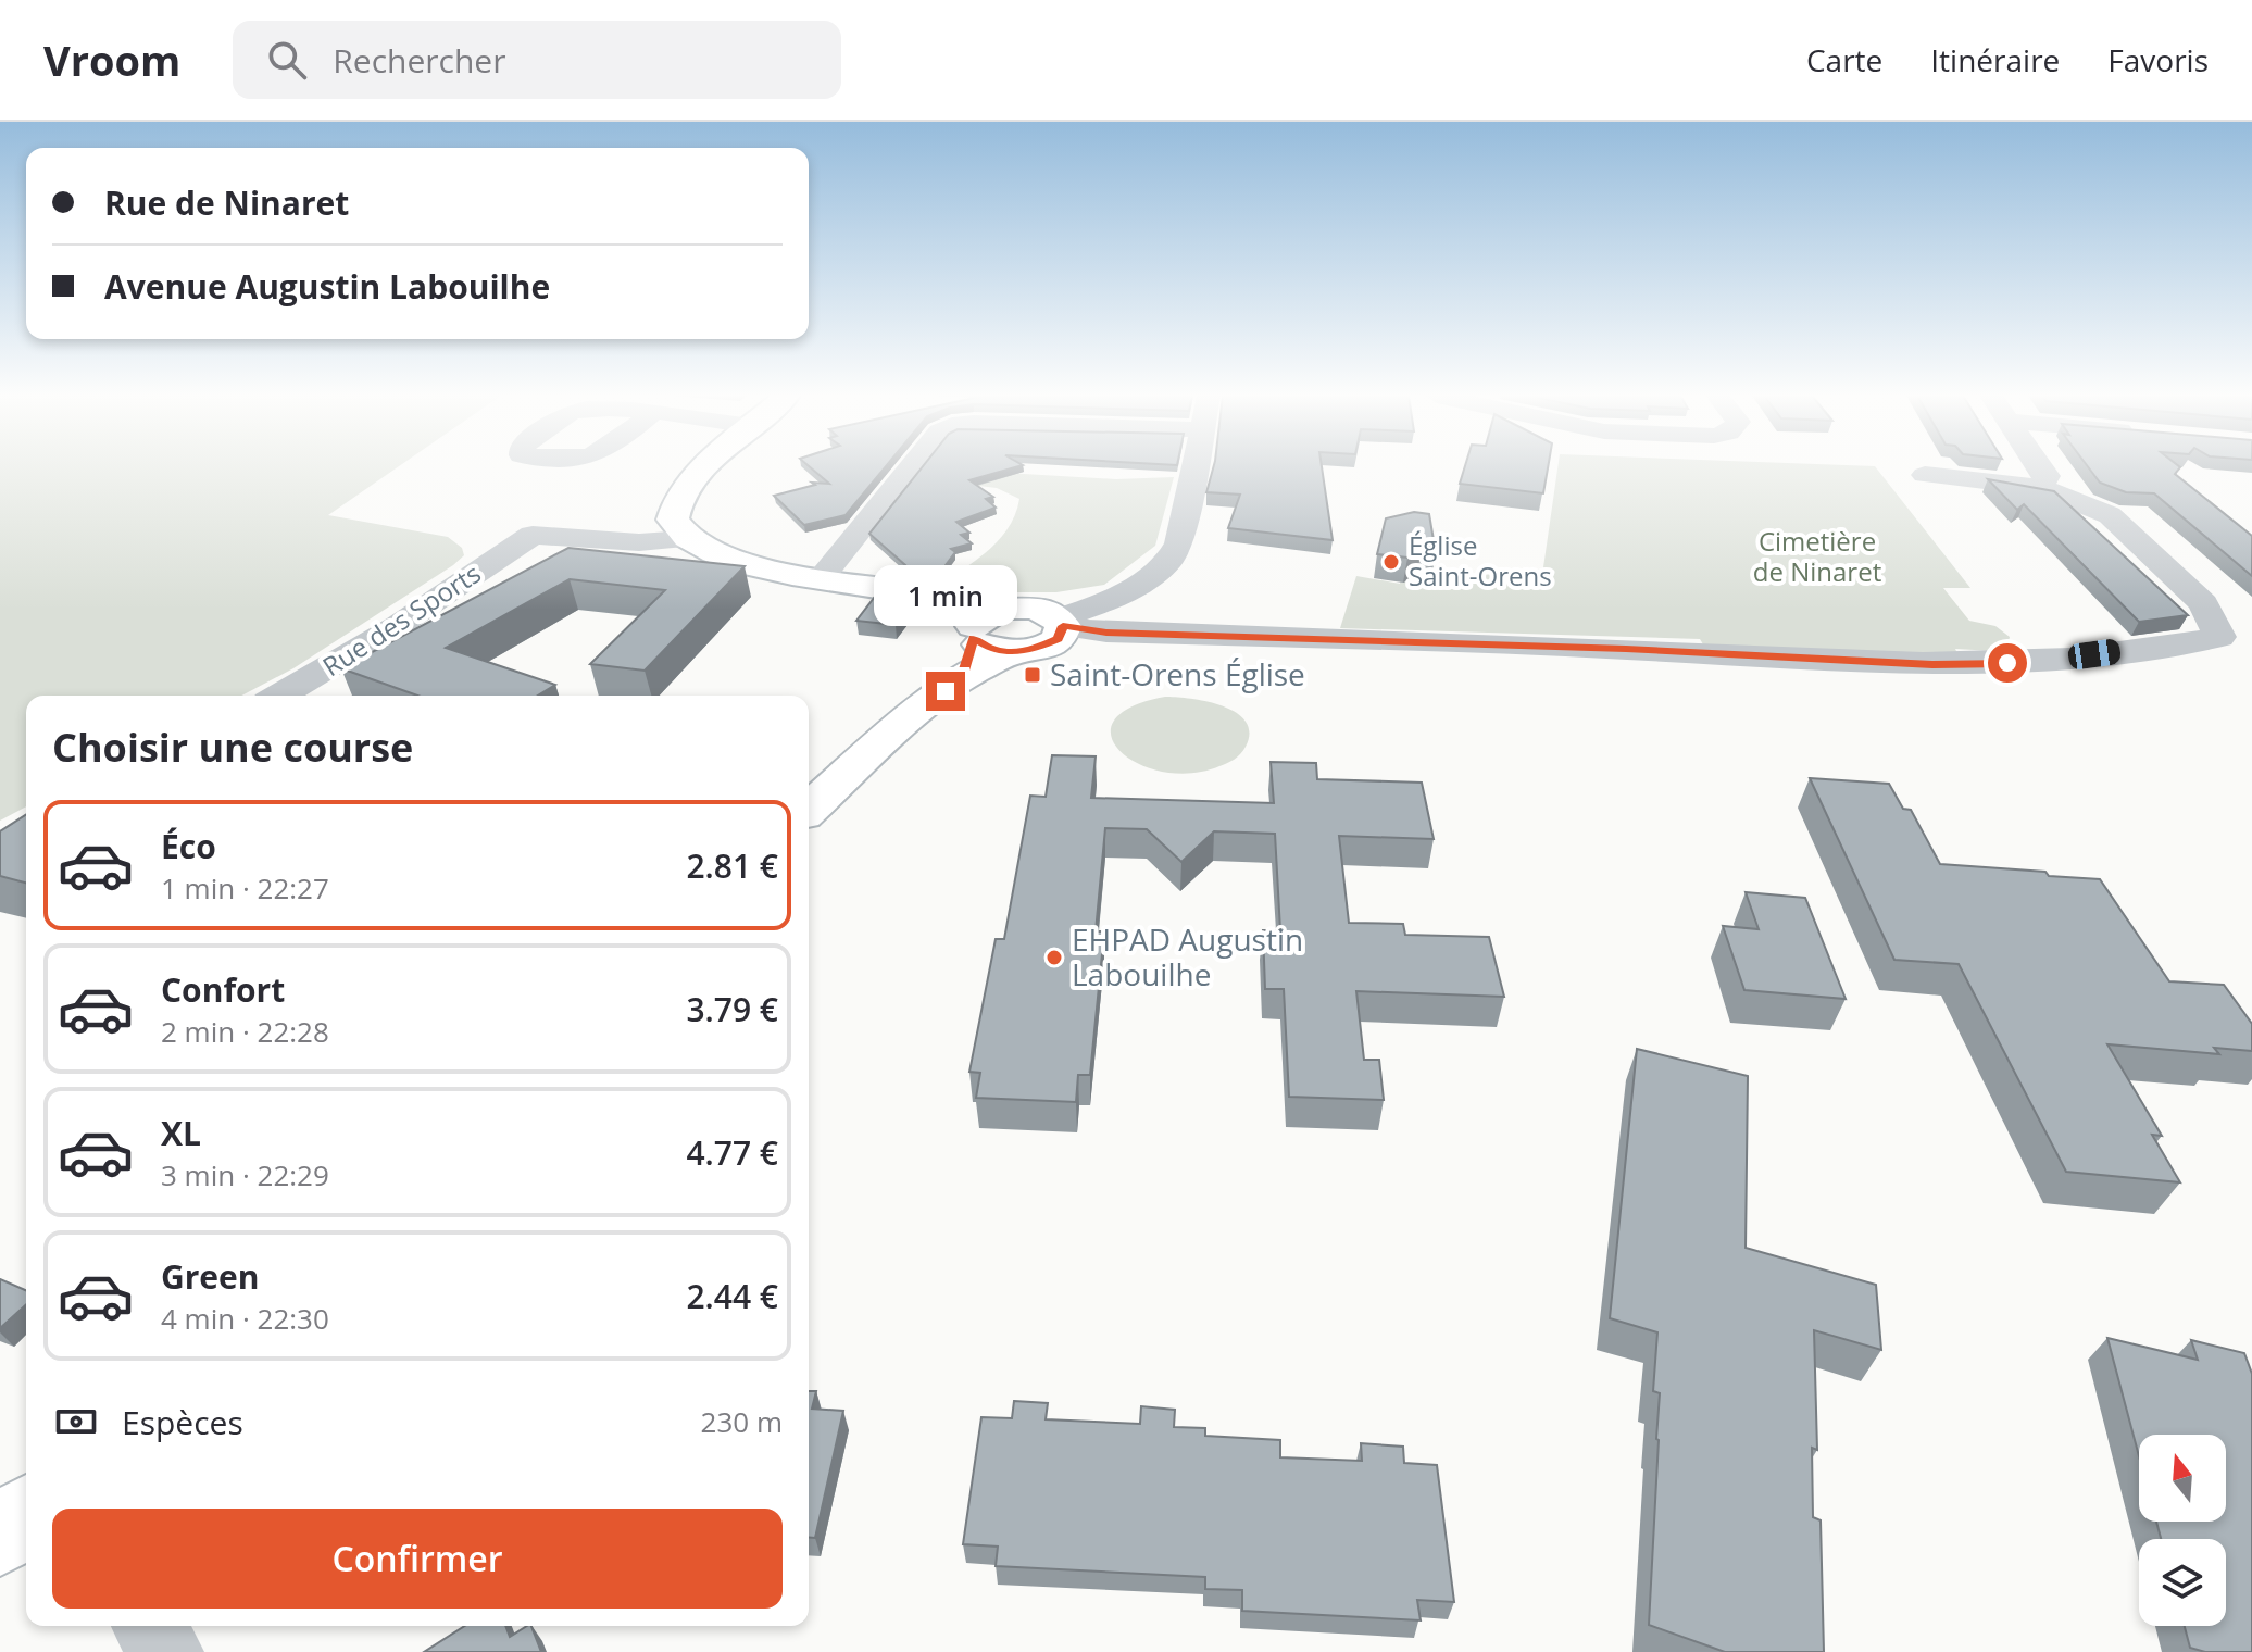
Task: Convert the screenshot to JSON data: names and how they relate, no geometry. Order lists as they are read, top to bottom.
{
  "streets": {
    "street": ["Rue des Sports"]
  },
  "parks": ["Cimetière de Ninaret"],
  "places": {
    "other": ["Église Saint-Orens", "EHPAD Augustin Labouilhe"],
    "transit": ["Saint-Orens Église"]
  },
  "north": "top",
  "page": {
    "header": "Vroom",
    "search": "Rechercher",
    "nav": ["Carte", "Itinéraire", "Favoris"],
    "banner": ["Rue de Ninaret", "Avenue Augustin Labouilhe"],
    "bubble": "1 min",
    "heading": "Choisir une course",
    "list": [
      {
        "name": "Éco",
        "note": "1 min · 22:27",
        "value": "2.81 €"
      },
      {
        "name": "Confort",
        "note": "2 min · 22:28",
        "value": "3.79 €"
      },
      {
        "name": "XL",
        "note": "3 min · 22:29",
        "value": "4.77 €"
      },
      {
        "name": "Green",
        "note": "4 min · 22:30",
        "value": "2.44 €"
      }
    ],
    "pay": ["Espèces", "230 m"],
    "buttons": "Confirmer"
  }
}
